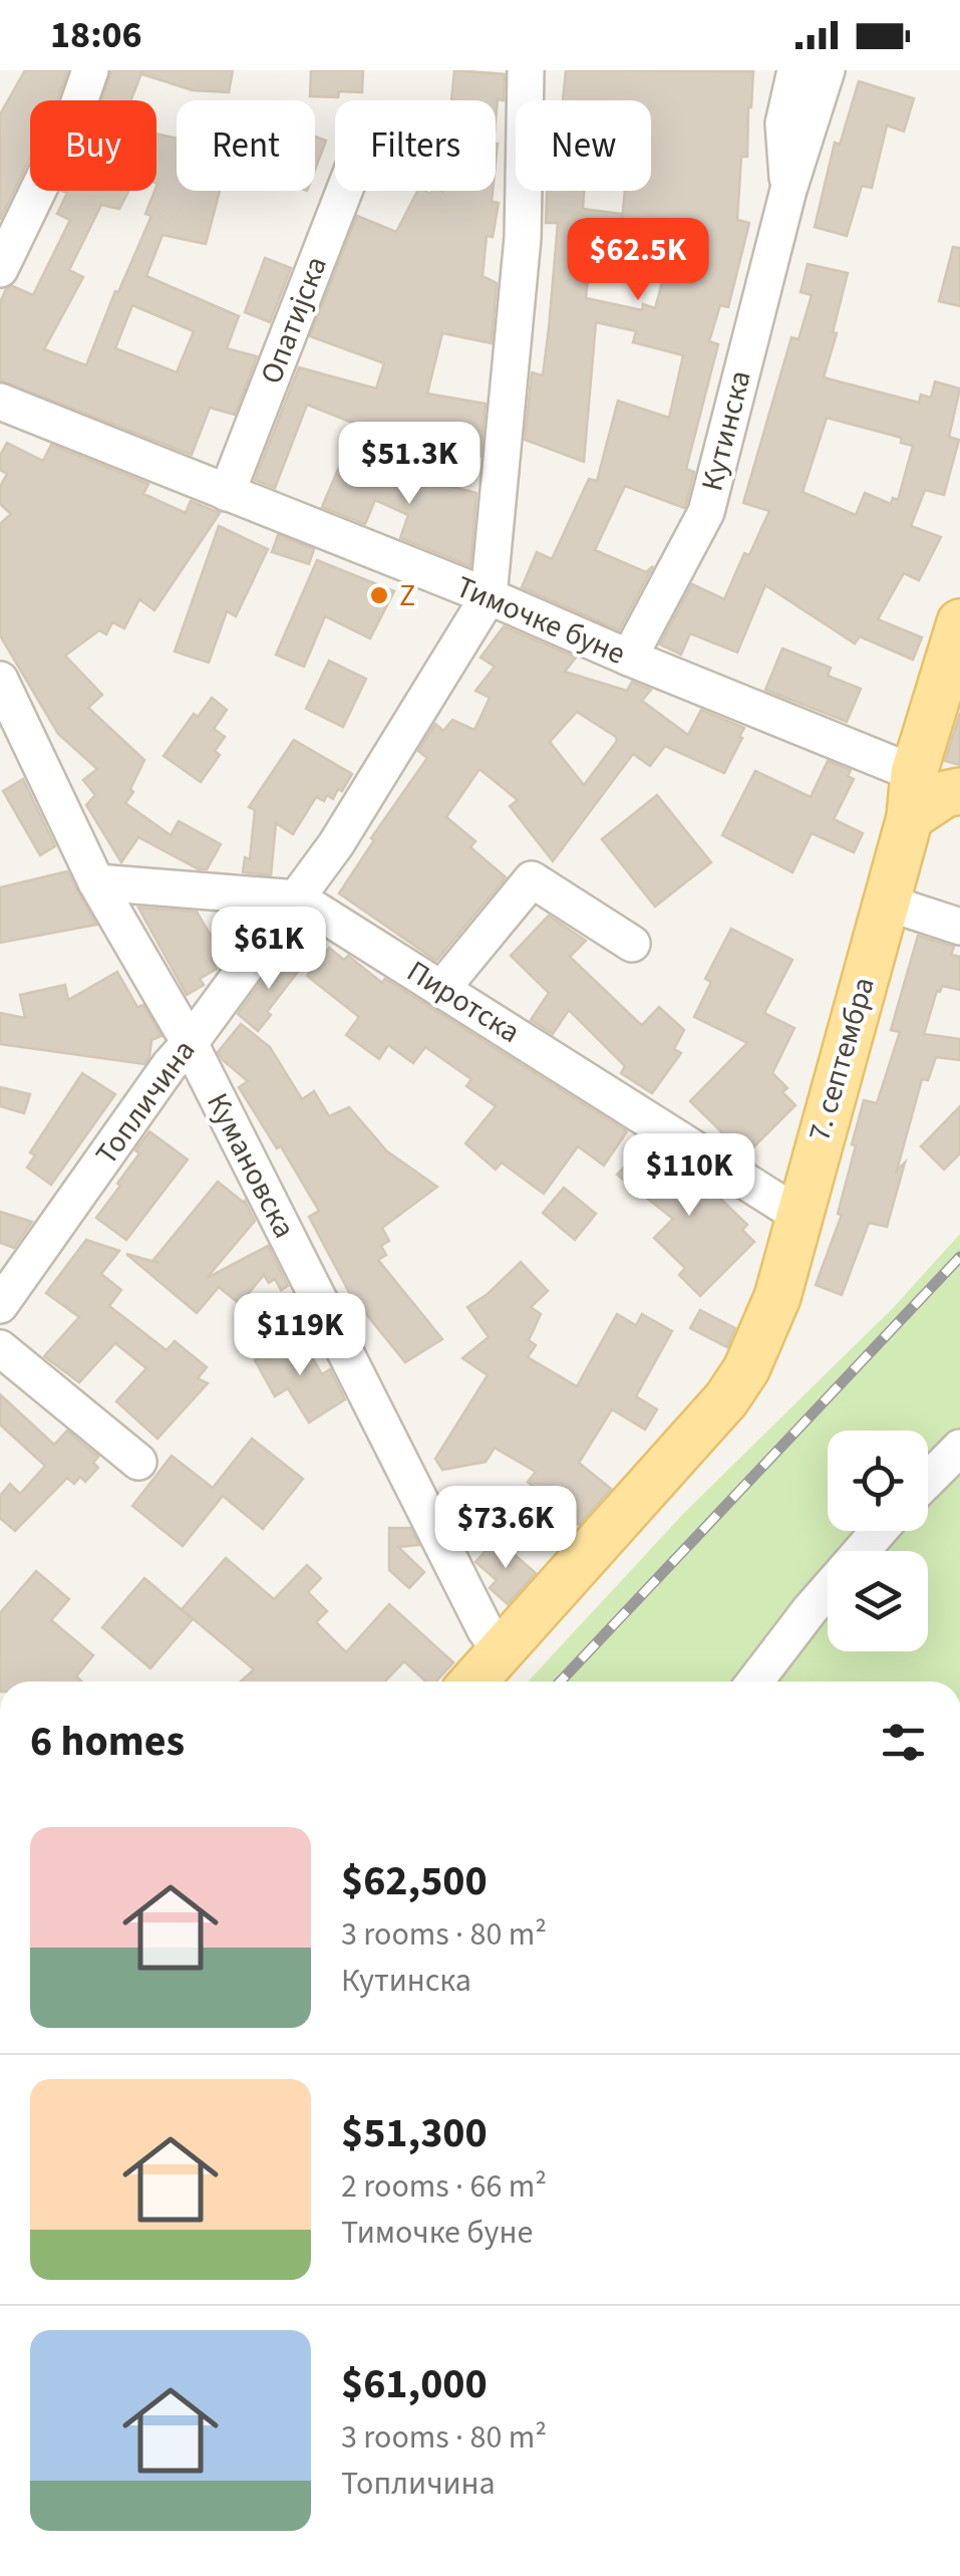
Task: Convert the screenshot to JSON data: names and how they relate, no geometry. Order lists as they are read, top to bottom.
{
  "streets": {
    "main road": ["7. септембра"],
    "street": [
      "Опатијска",
      "Кутинска",
      "Тимочке буне",
      "Пиротска",
      "Топличина",
      "Кумановска"
    ]
  },
  "crossings": [
    ["Опатијска", "Тимочке буне"],
    ["Кутинска", "Тимочке буне"],
    ["Тимочке буне", "7. септембра"],
    ["Тимочке буне", "Топличина"],
    ["Пиротска", "7. септембра"],
    ["Пиротска", "Топличина"],
    ["Пиротска", "Кумановска"],
    ["7. септембра", "Кумановска"],
    ["Топличина", "Кумановска"]
  ],
  "places": ["Z"],
  "page": {
    "status": "18:06",
    "chip": [
      "Buy",
      "Rent",
      "Filters",
      "New"
    ],
    "price": [
      "$62.5K",
      "$51.3K",
      "$61K",
      "$110K",
      "$119K",
      "$73.6K"
    ],
    "heading": "6 homes",
    "list": [
      {
        "name": "$62,500",
        "note": "3 rooms · 80 m² · Кутинска"
      },
      {
        "name": "$51,300",
        "note": "2 rooms · 66 m² · Тимочке буне"
      },
      {
        "name": "$61,000",
        "note": "3 rooms · 80 m² · Топличина"
      }
    ]
  }
}
